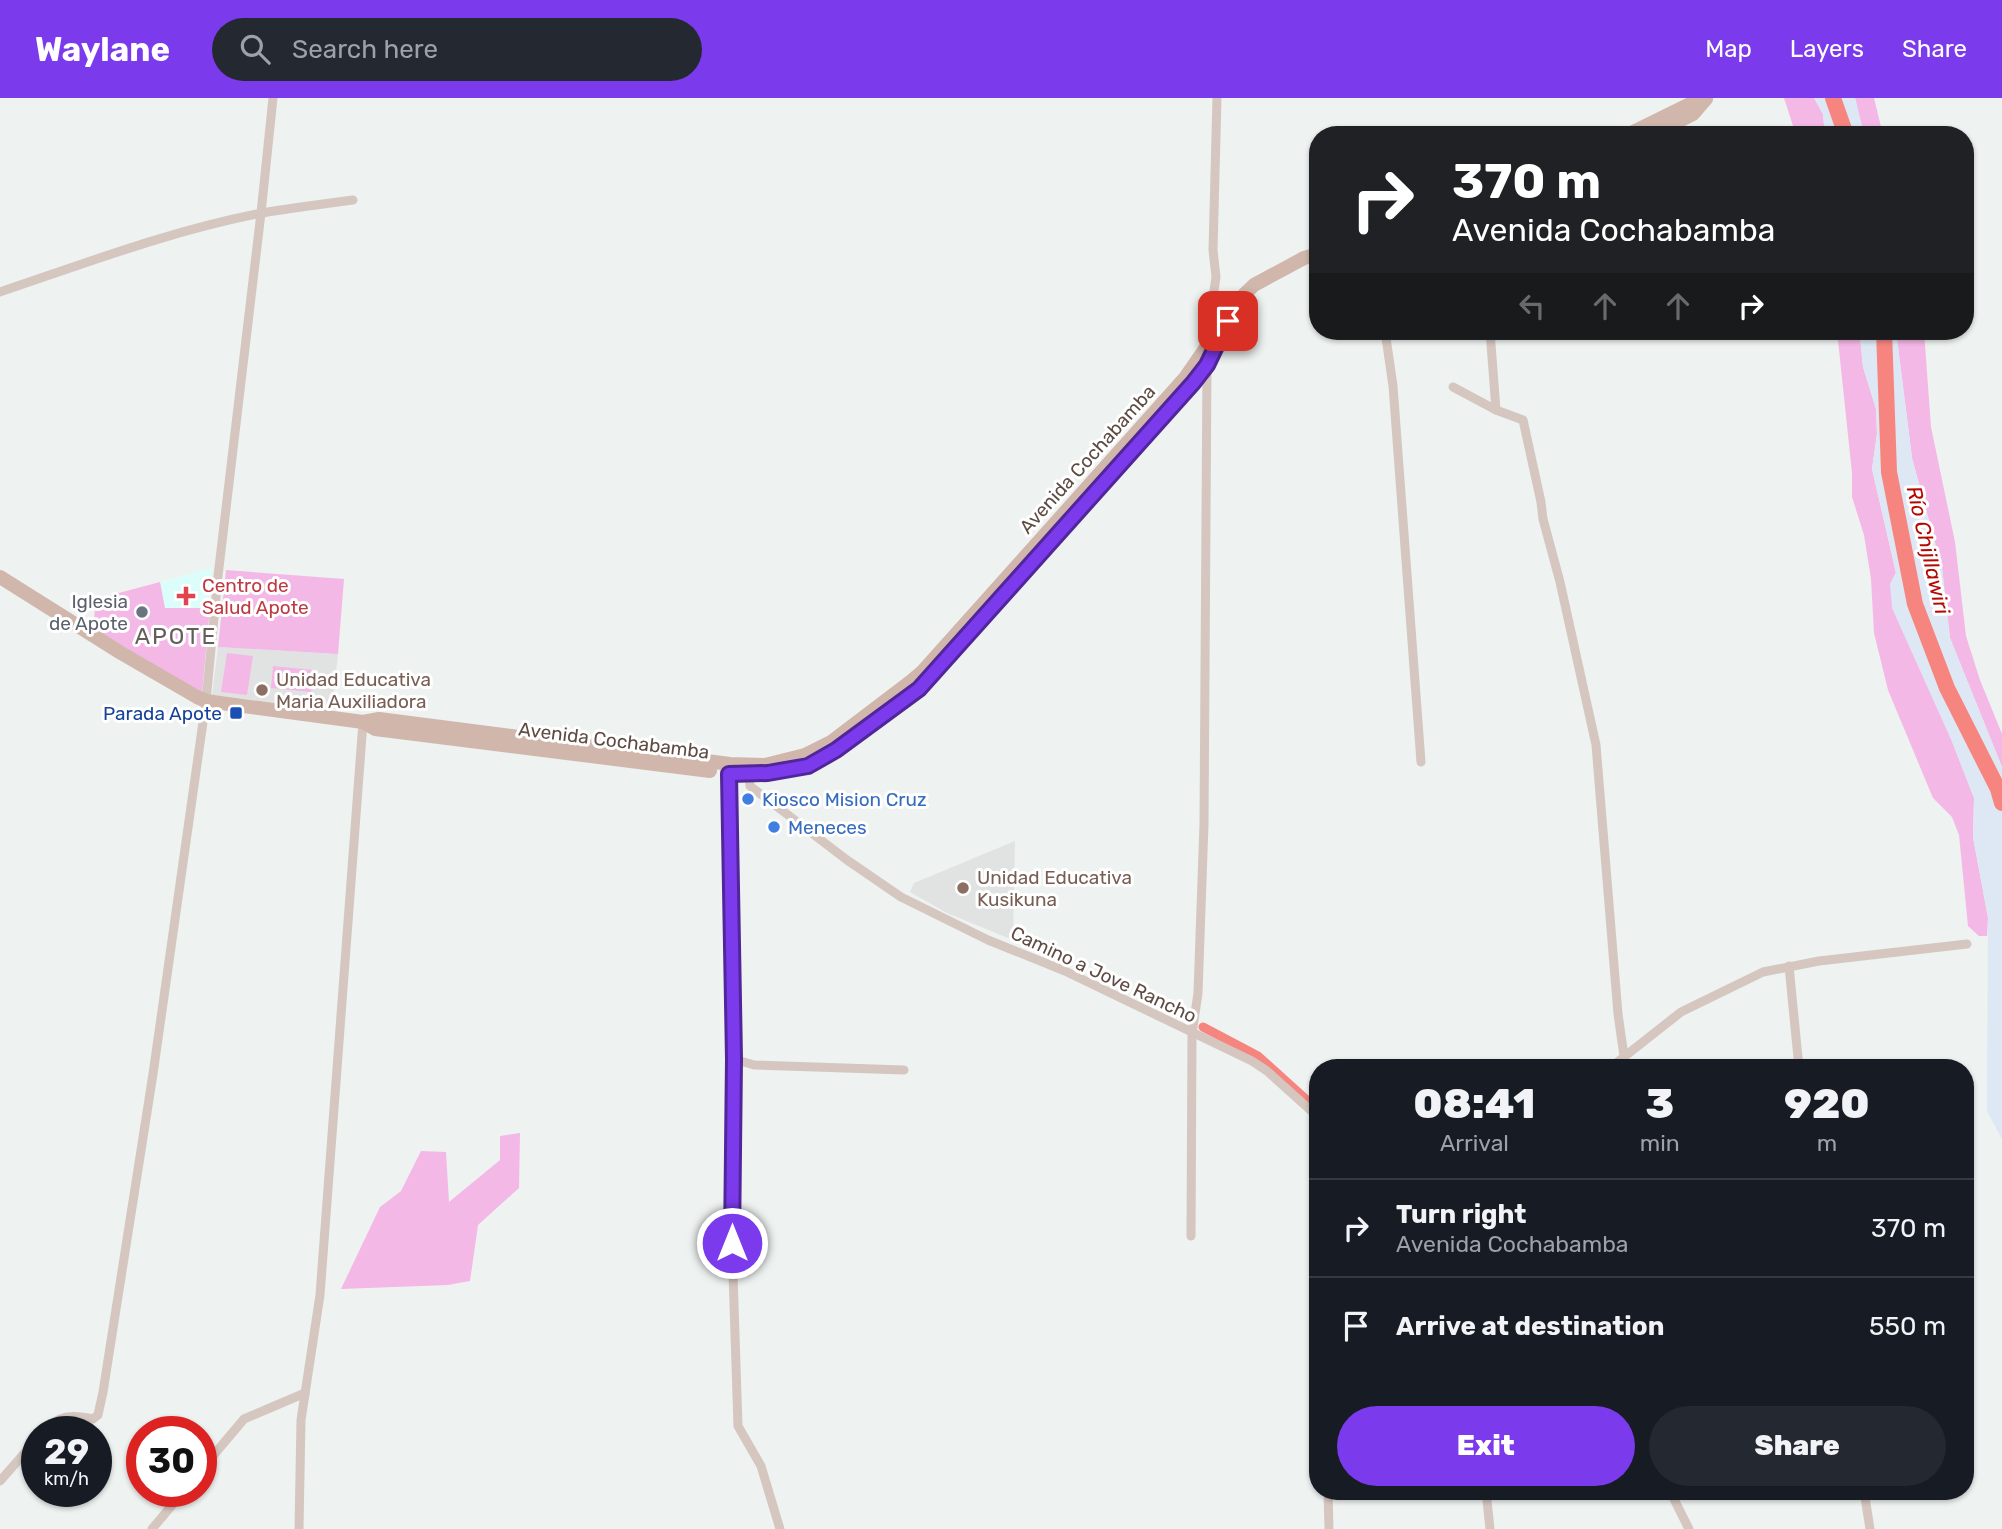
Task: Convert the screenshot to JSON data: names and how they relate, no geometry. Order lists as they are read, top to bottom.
{
  "streets": {
    "main road": ["Avenida Cochabamba"],
    "street": ["Camino a Jove Rancho"]
  },
  "crossings": [
    ["Avenida Cochabamba", "Camino a Jove Rancho"]
  ],
  "districts": ["APOTE"],
  "water": ["Río Chijllawiri"],
  "places": {
    "health": ["Centro de Salud Apote"],
    "other": [
      "Iglesia de Apote",
      "Unidad Educativa Maria Auxiliadora",
      "Kiosco Mision Cruz",
      "Meneces",
      "Unidad Educativa Kusikuna"
    ],
    "transit": ["Parada Apote"]
  },
  "page": {
    "header": "Waylane",
    "search": "Search here",
    "nav": ["Map", "Layers", "Share"],
    "turn": ["370 m", "Avenida Cochabamba"],
    "eta": [
      "08:41",
      "Arrival",
      "3",
      "min",
      "920",
      "m"
    ],
    "list": [
      {
        "name": "Turn right",
        "note": "Avenida Cochabamba",
        "value": "370 m"
      },
      {
        "name": "Arrive at destination",
        "value": "550 m"
      }
    ],
    "buttons": ["Exit", "Share"],
    "speed": "29 km/h",
    "limit": "30"
  }
}
